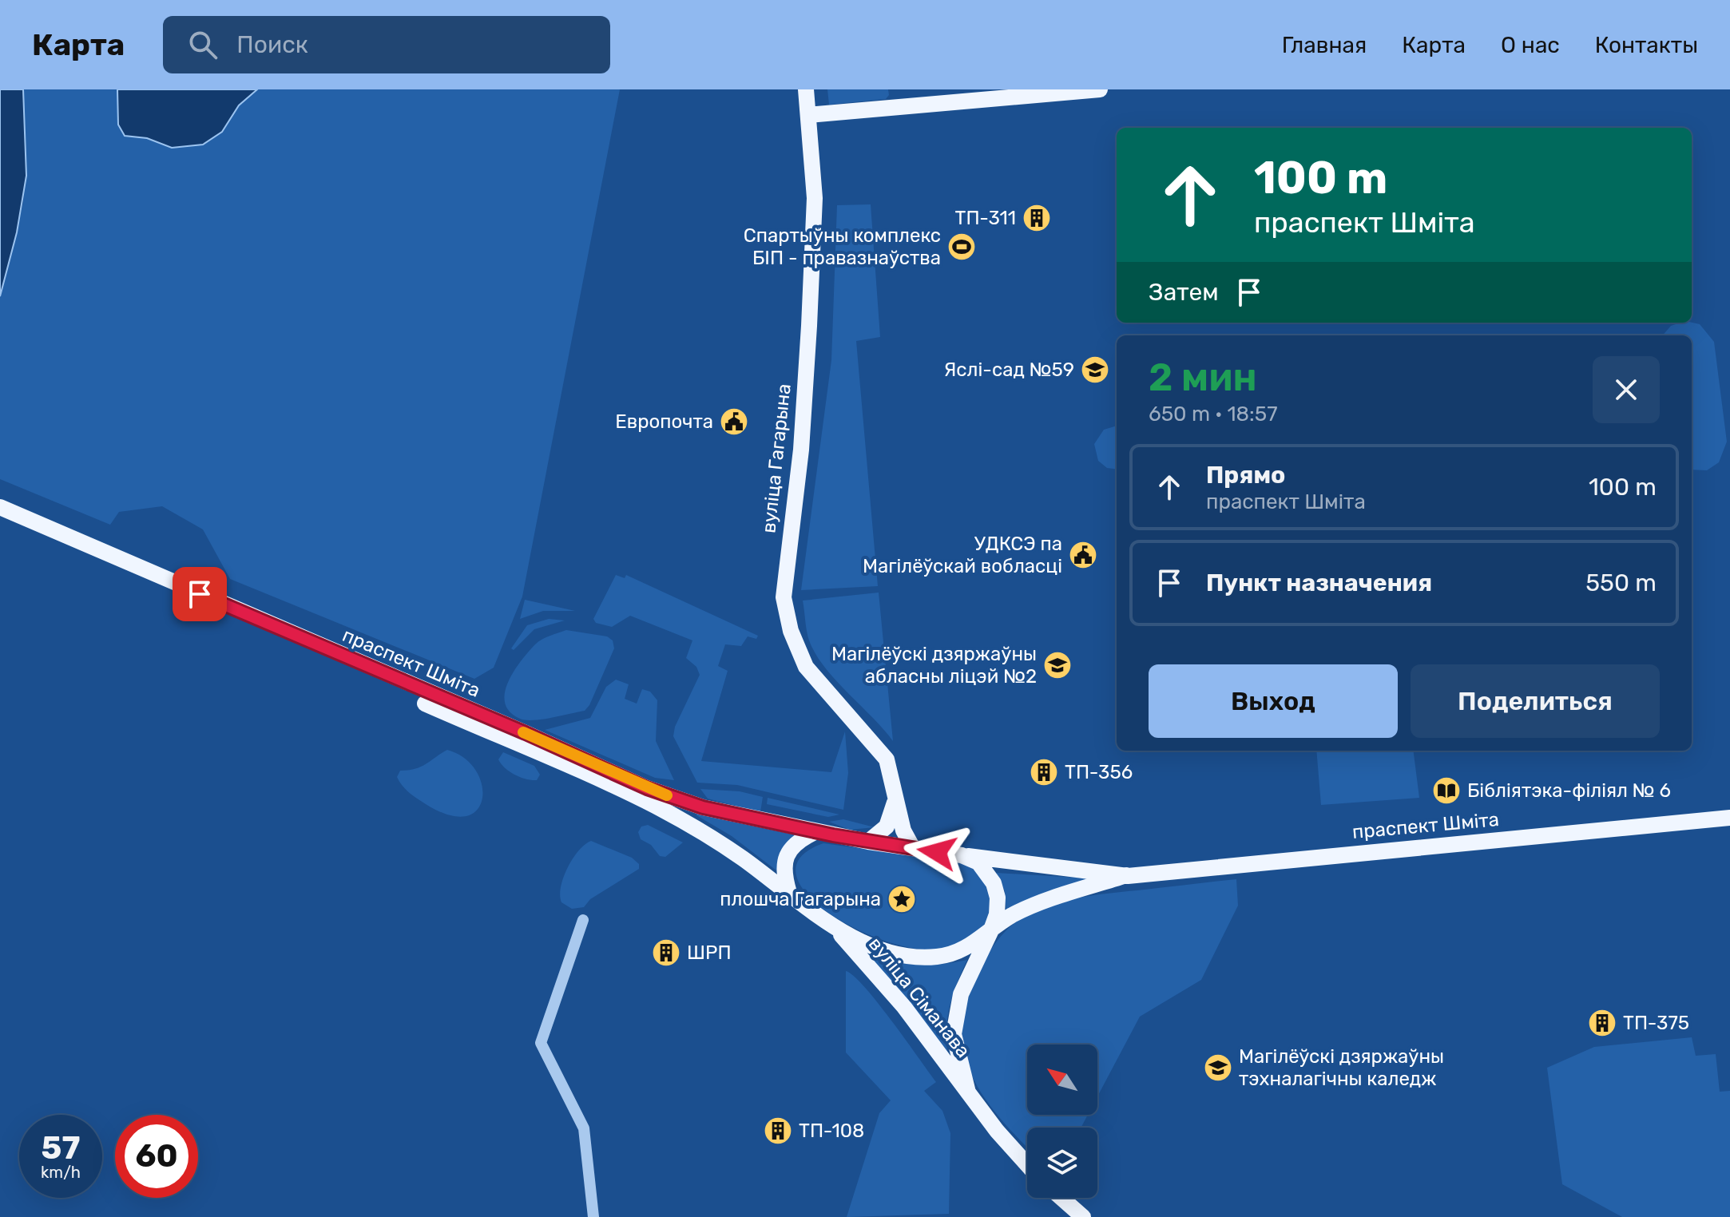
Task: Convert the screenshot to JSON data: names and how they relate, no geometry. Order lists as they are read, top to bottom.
{
  "streets": {
    "main road": ["вуліца Гагарына", "праспект Шміта", "вуліца Сіманава"]
  },
  "crossings": [
    ["вуліца Гагарына", "праспект Шміта"],
    ["праспект Шміта", "вуліца Сіманава"]
  ],
  "places": {
    "building": [
      "ТП-311",
      "ТП-356",
      "ШРП",
      "ТП-375",
      "ТП-108"
    ],
    "sports": ["Спартыўны комплекс БІП - правазнаўства"],
    "school or university": ["Яслі-сад №59", "Магілёўскі дзяржаўны абласны ліцэй №2", "Магілёўскі дзяржаўны тэхналагічны каледж"],
    "public building": ["Европочта", "УДКСЭ па Магілёўскай вобласці"],
    "library": ["Бібліятэка-філіял № 6"],
    "place": ["плошча Гагарына"]
  },
  "north": "top left",
  "page": {
    "header": "Карта",
    "search": "Поиск",
    "nav": [
      "Главная",
      "Карта",
      "О нас",
      "Контакты"
    ],
    "turn": ["100 m", "праспект Шміта"],
    "then": "Затем",
    "heading": ["2 мин", "650 m · 18:57"],
    "list": [
      {
        "name": "Прямо",
        "note": "праспект Шміта",
        "value": "100 m"
      },
      {
        "name": "Пункт назначения",
        "value": "550 m"
      }
    ],
    "buttons": ["Выход", "Поделиться"],
    "speed": "57 km/h",
    "limit": "60"
  }
}
